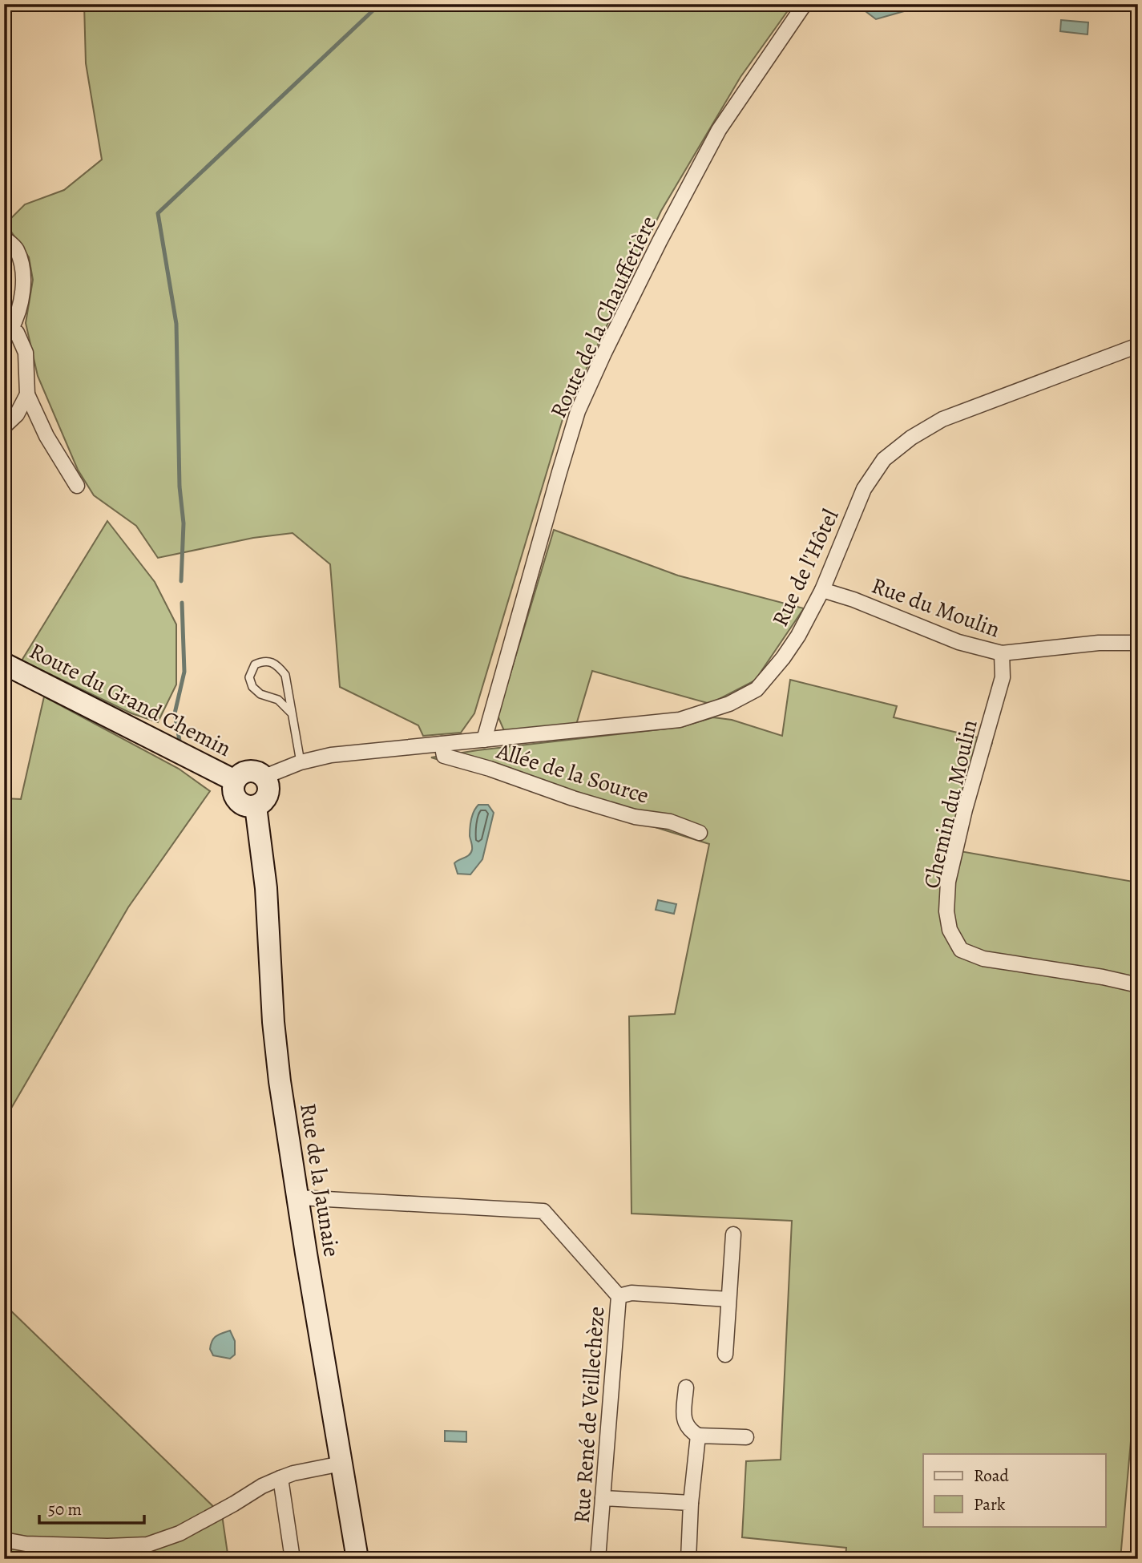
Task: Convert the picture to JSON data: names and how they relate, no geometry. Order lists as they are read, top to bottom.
{
  "streets": {
    "main road": ["Route du Grand Chemin", "Rue de la Jaunaie"],
    "street": [
      "Route de la Chauffetière",
      "Rue de l'Hôtel",
      "Rue du Moulin",
      "Allée de la Source",
      "Chemin du Moulin",
      "Rue René de Veillechèze"
    ]
  },
  "crossings": [
    ["Route de la Chauffetière", "Rue de l'Hôtel"],
    ["Rue de l'Hôtel", "Rue du Moulin"],
    ["Rue de l'Hôtel", "Route du Grand Chemin"],
    ["Rue de l'Hôtel", "Allée de la Source"],
    ["Rue de l'Hôtel", "Rue de la Jaunaie"],
    ["Rue du Moulin", "Chemin du Moulin"],
    ["Route du Grand Chemin", "Rue de la Jaunaie"],
    ["Rue de la Jaunaie", "Rue René de Veillechèze"]
  ],
  "legend": ["Road", "Park"],
  "scale_bar": "50 m"
}
